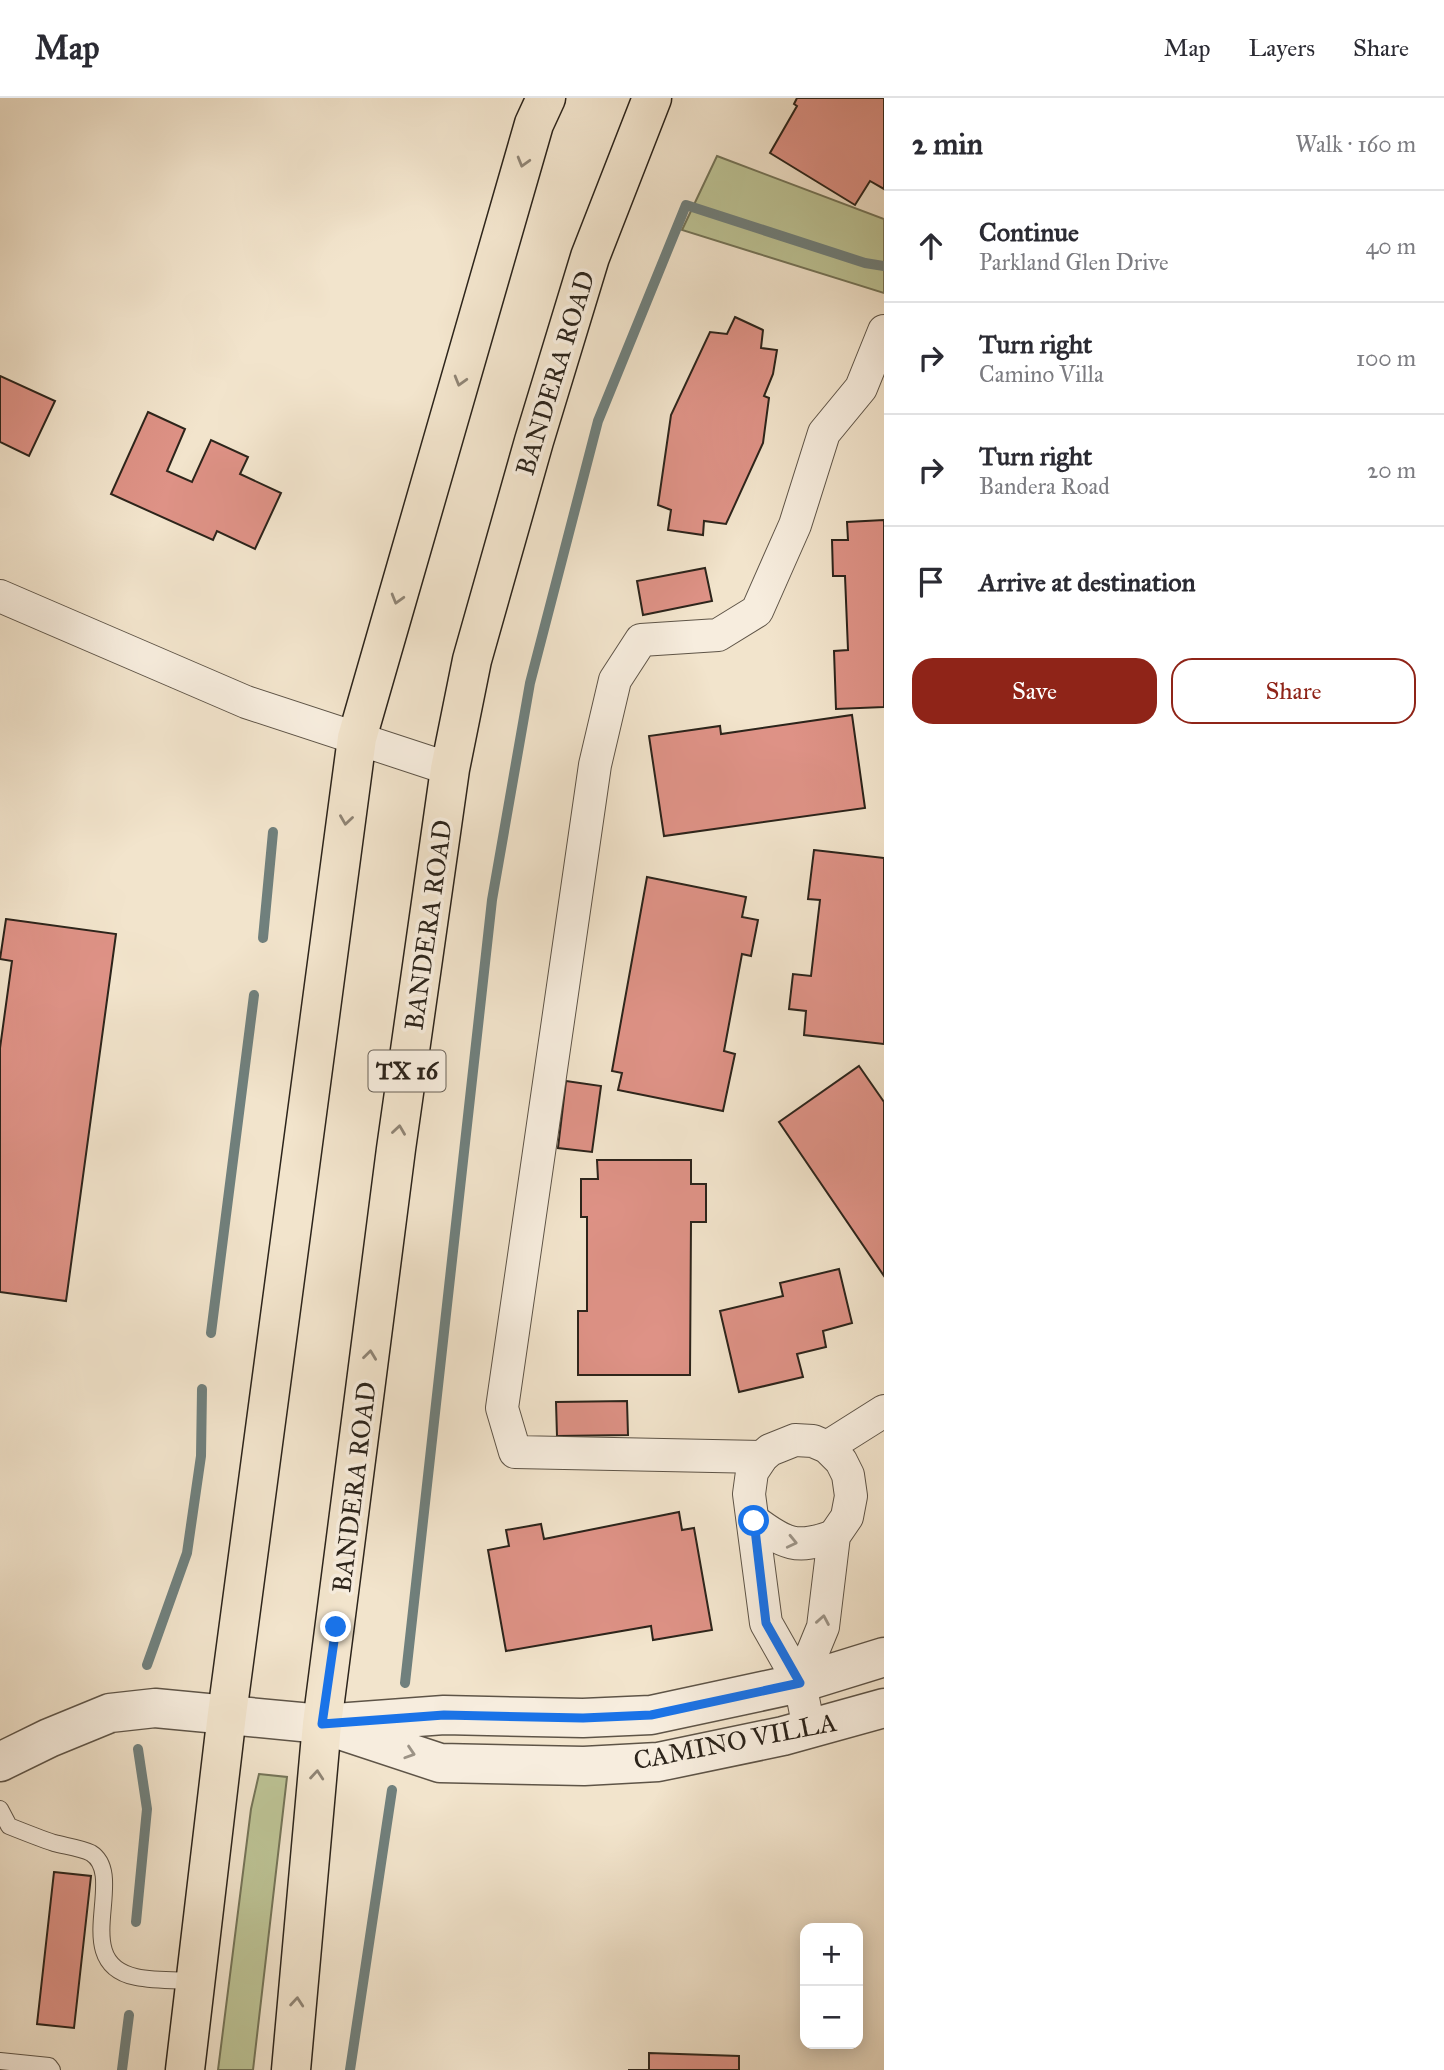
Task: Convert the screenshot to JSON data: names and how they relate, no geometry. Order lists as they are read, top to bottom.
{
  "streets": {
    "main road": ["BANDERA ROAD", "TX 16"],
    "street": ["CAMINO VILLA"]
  },
  "crossings": [
    ["BANDERA ROAD", "CAMINO VILLA"]
  ],
  "page": {
    "header": "Map",
    "nav": ["Map", "Layers", "Share"],
    "heading": ["2 min", "Walk · 160 m"],
    "list": [
      ["Continue", "Parkland Glen Drive", "40 m"],
      ["Turn right", "Camino Villa", "100 m"],
      ["Turn right", "Bandera Road", "20 m"],
      "Arrive at destination"
    ],
    "buttons": ["Save", "Share"],
    "map_buttons": ["+", "−"]
  }
}
